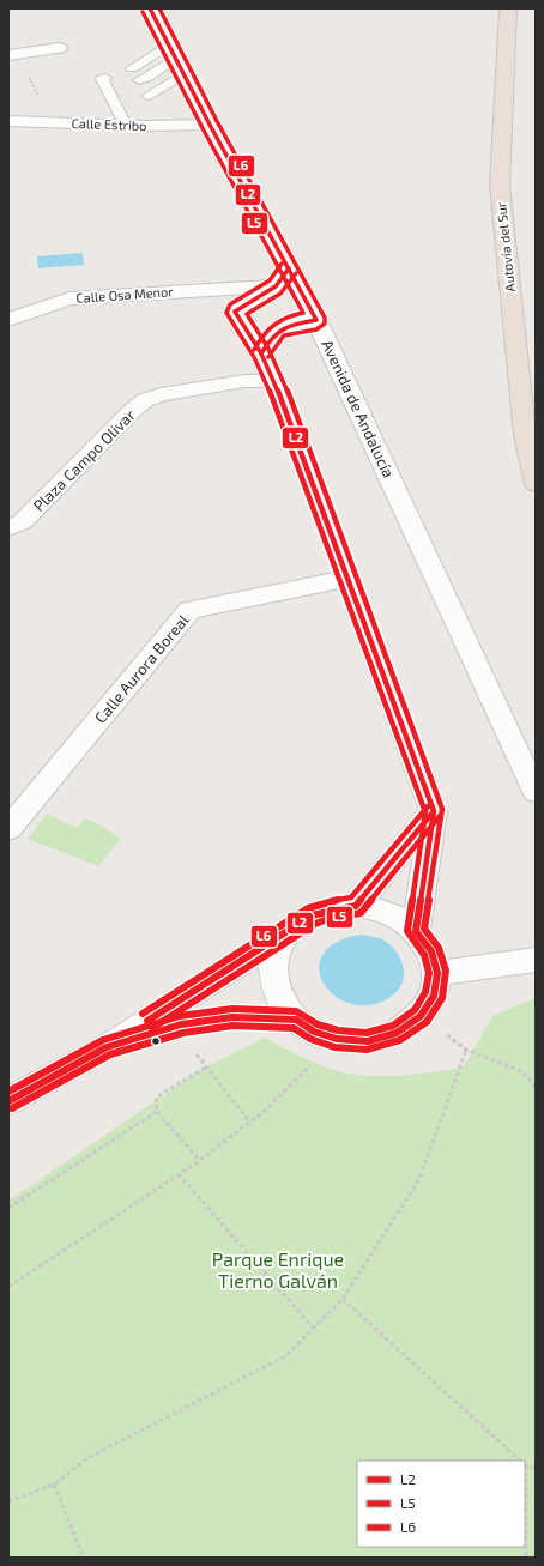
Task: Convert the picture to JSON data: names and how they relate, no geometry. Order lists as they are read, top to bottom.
{
  "streets": {
    "highway": ["Autovía del Sur"],
    "street": [
      "Calle Estribo",
      "Calle Osa Menor",
      "Avenida de Andalucía",
      "Plaza Campo Olivar",
      "Calle Aurora Boreal"
    ]
  },
  "crossings": [
    ["Calle Estribo", "Avenida de Andalucía"]
  ],
  "parks": ["Parque Enrique Tierno Galván"],
  "lines": ["transit line L2", "transit line L6", "transit line L5"],
  "legend": ["L2", "L5", "L6"]
}
